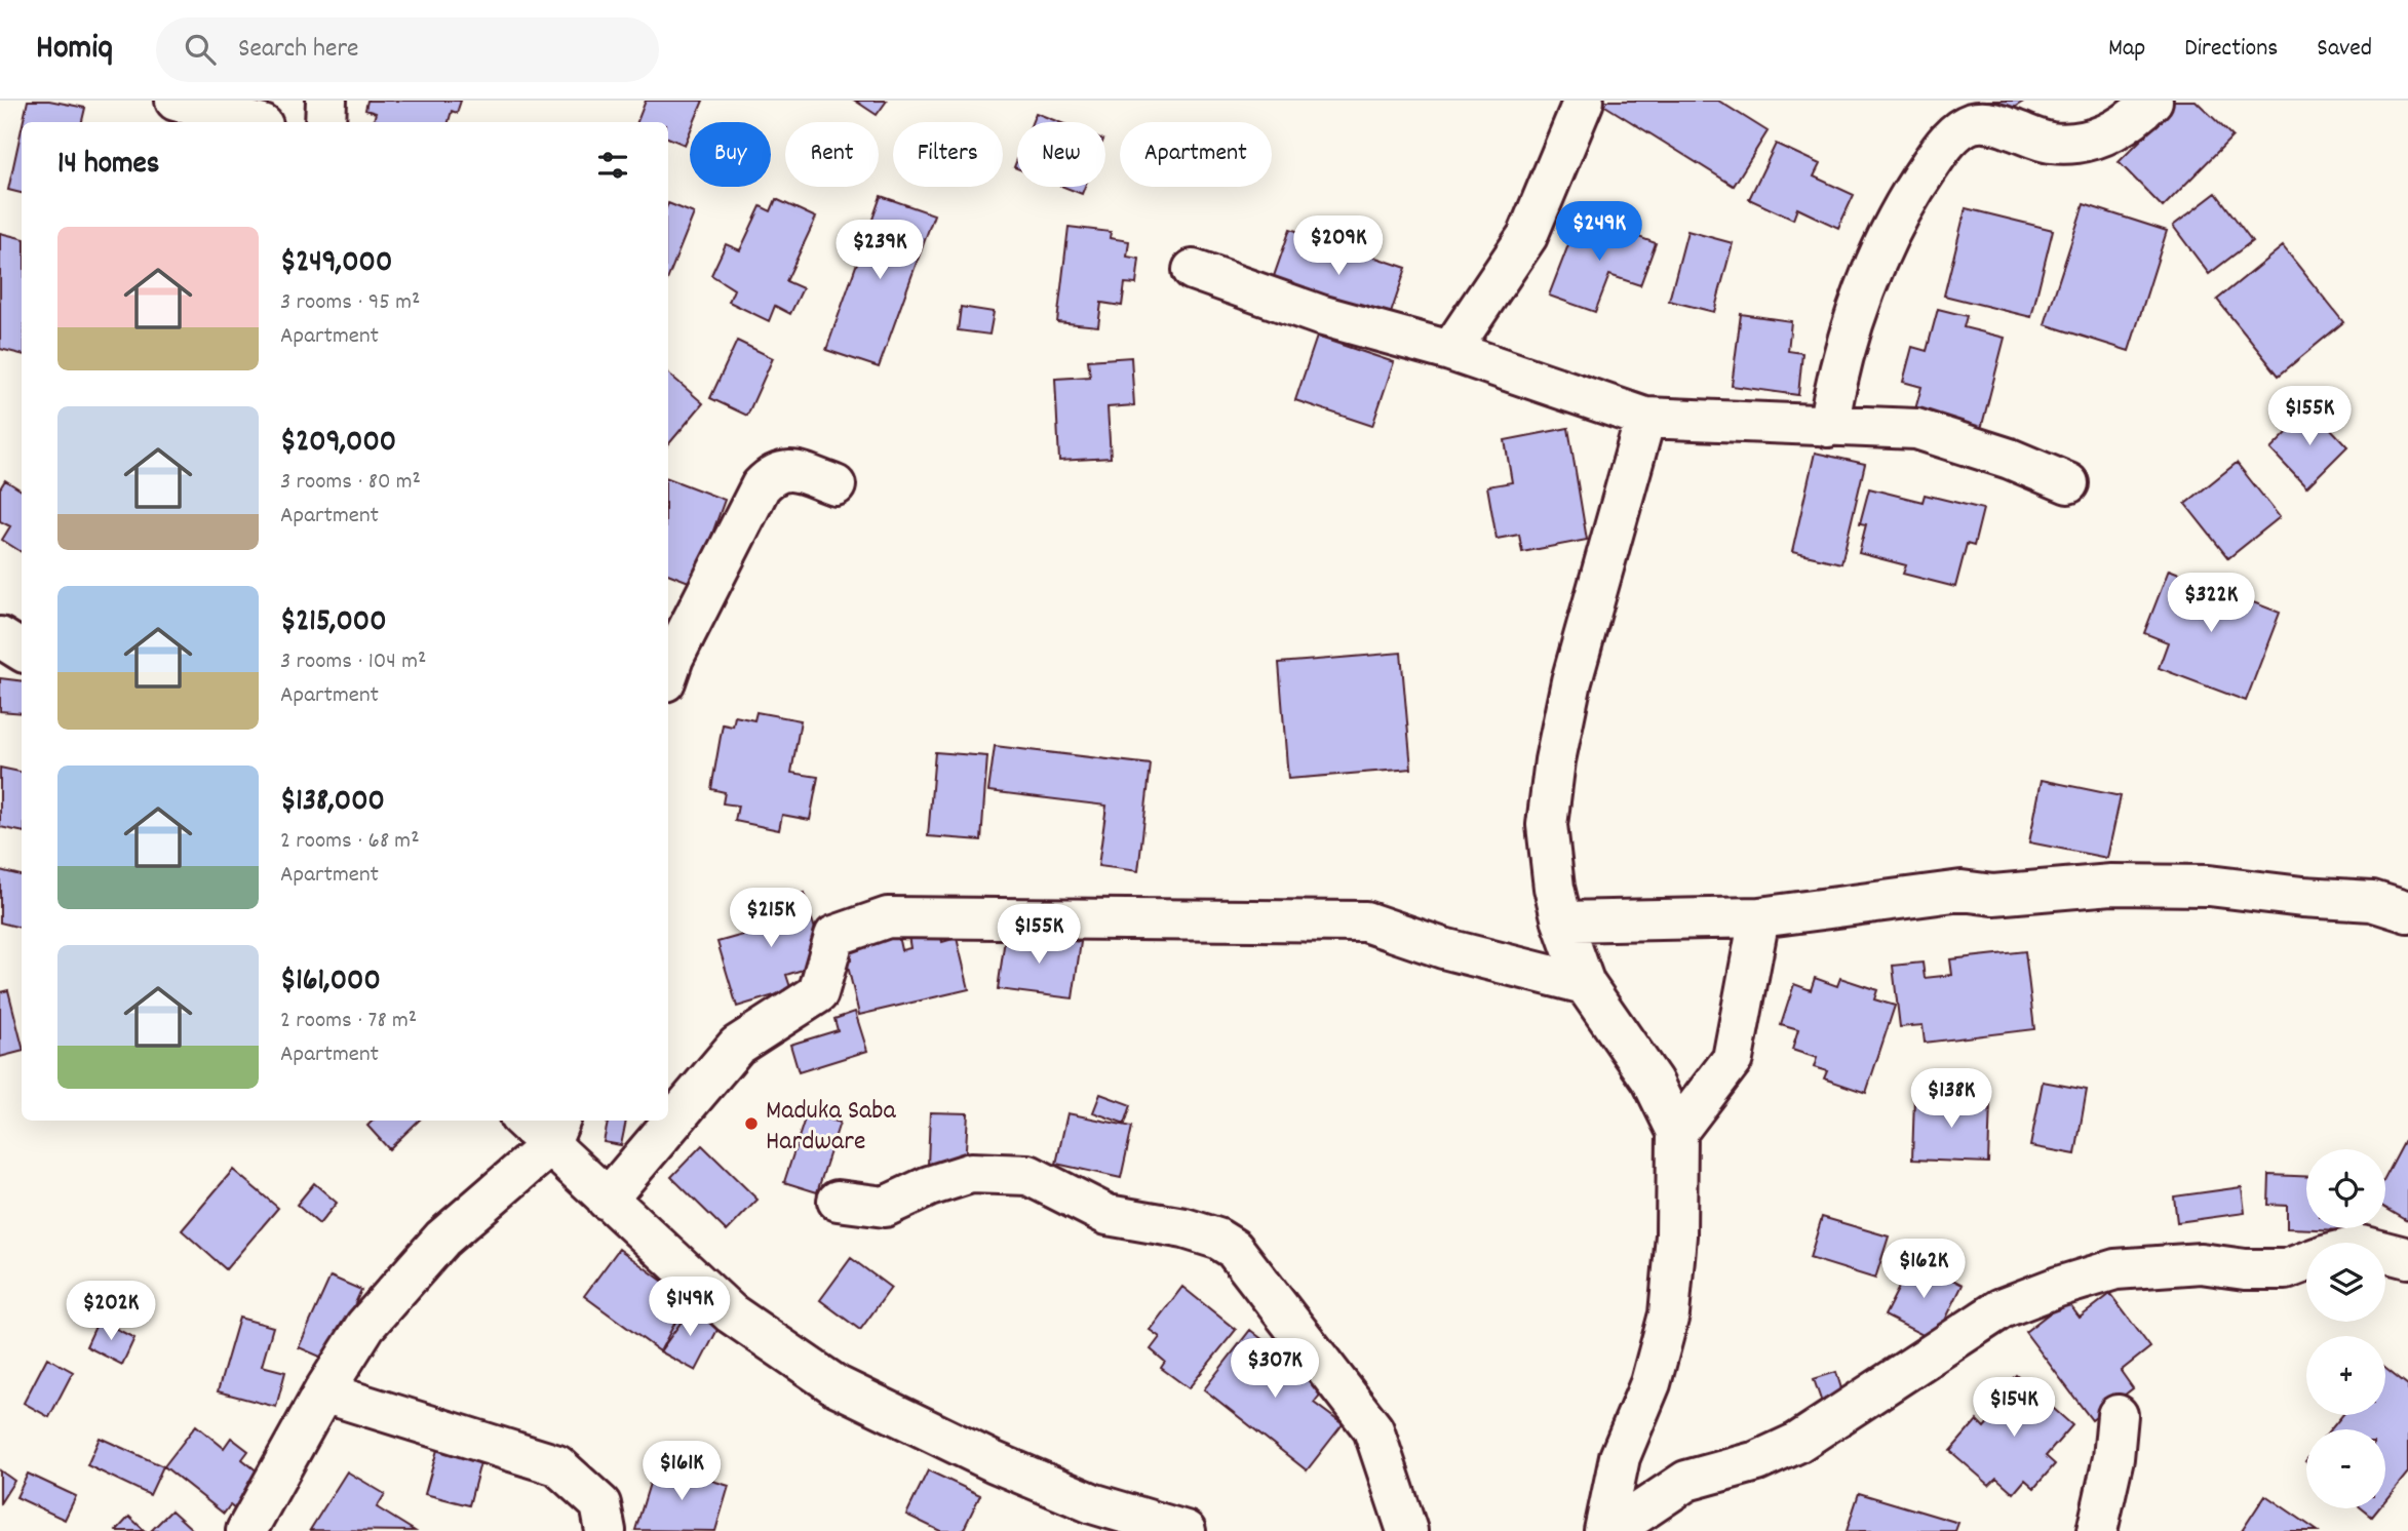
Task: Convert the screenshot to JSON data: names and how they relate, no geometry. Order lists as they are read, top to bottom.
{
  "places": ["Maduka Saba Hardware"],
  "page": {
    "header": "Homiq",
    "search": "Search here",
    "nav": ["Map", "Directions", "Saved"],
    "chip": [
      "Buy",
      "Rent",
      "Filters",
      "New",
      "Apartment"
    ],
    "heading": "14 homes",
    "price": [
      "$249K",
      "$209K",
      "$239K",
      "$155K",
      "$322K",
      "$215K",
      "$155K",
      "$138K",
      "$162K",
      "$149K",
      "$202K",
      "$307K",
      "$154K",
      "$161K"
    ],
    "list": [
      {
        "name": "$249,000",
        "note": "3 rooms · 95 m² · Apartment"
      },
      {
        "name": "$209,000",
        "note": "3 rooms · 80 m² · Apartment"
      },
      {
        "name": "$215,000",
        "note": "3 rooms · 104 m² · Apartment"
      },
      {
        "name": "$138,000",
        "note": "2 rooms · 68 m² · Apartment"
      },
      {
        "name": "$161,000",
        "note": "2 rooms · 78 m² · Apartment"
      }
    ],
    "map_buttons": ["+", "−"]
  }
}
